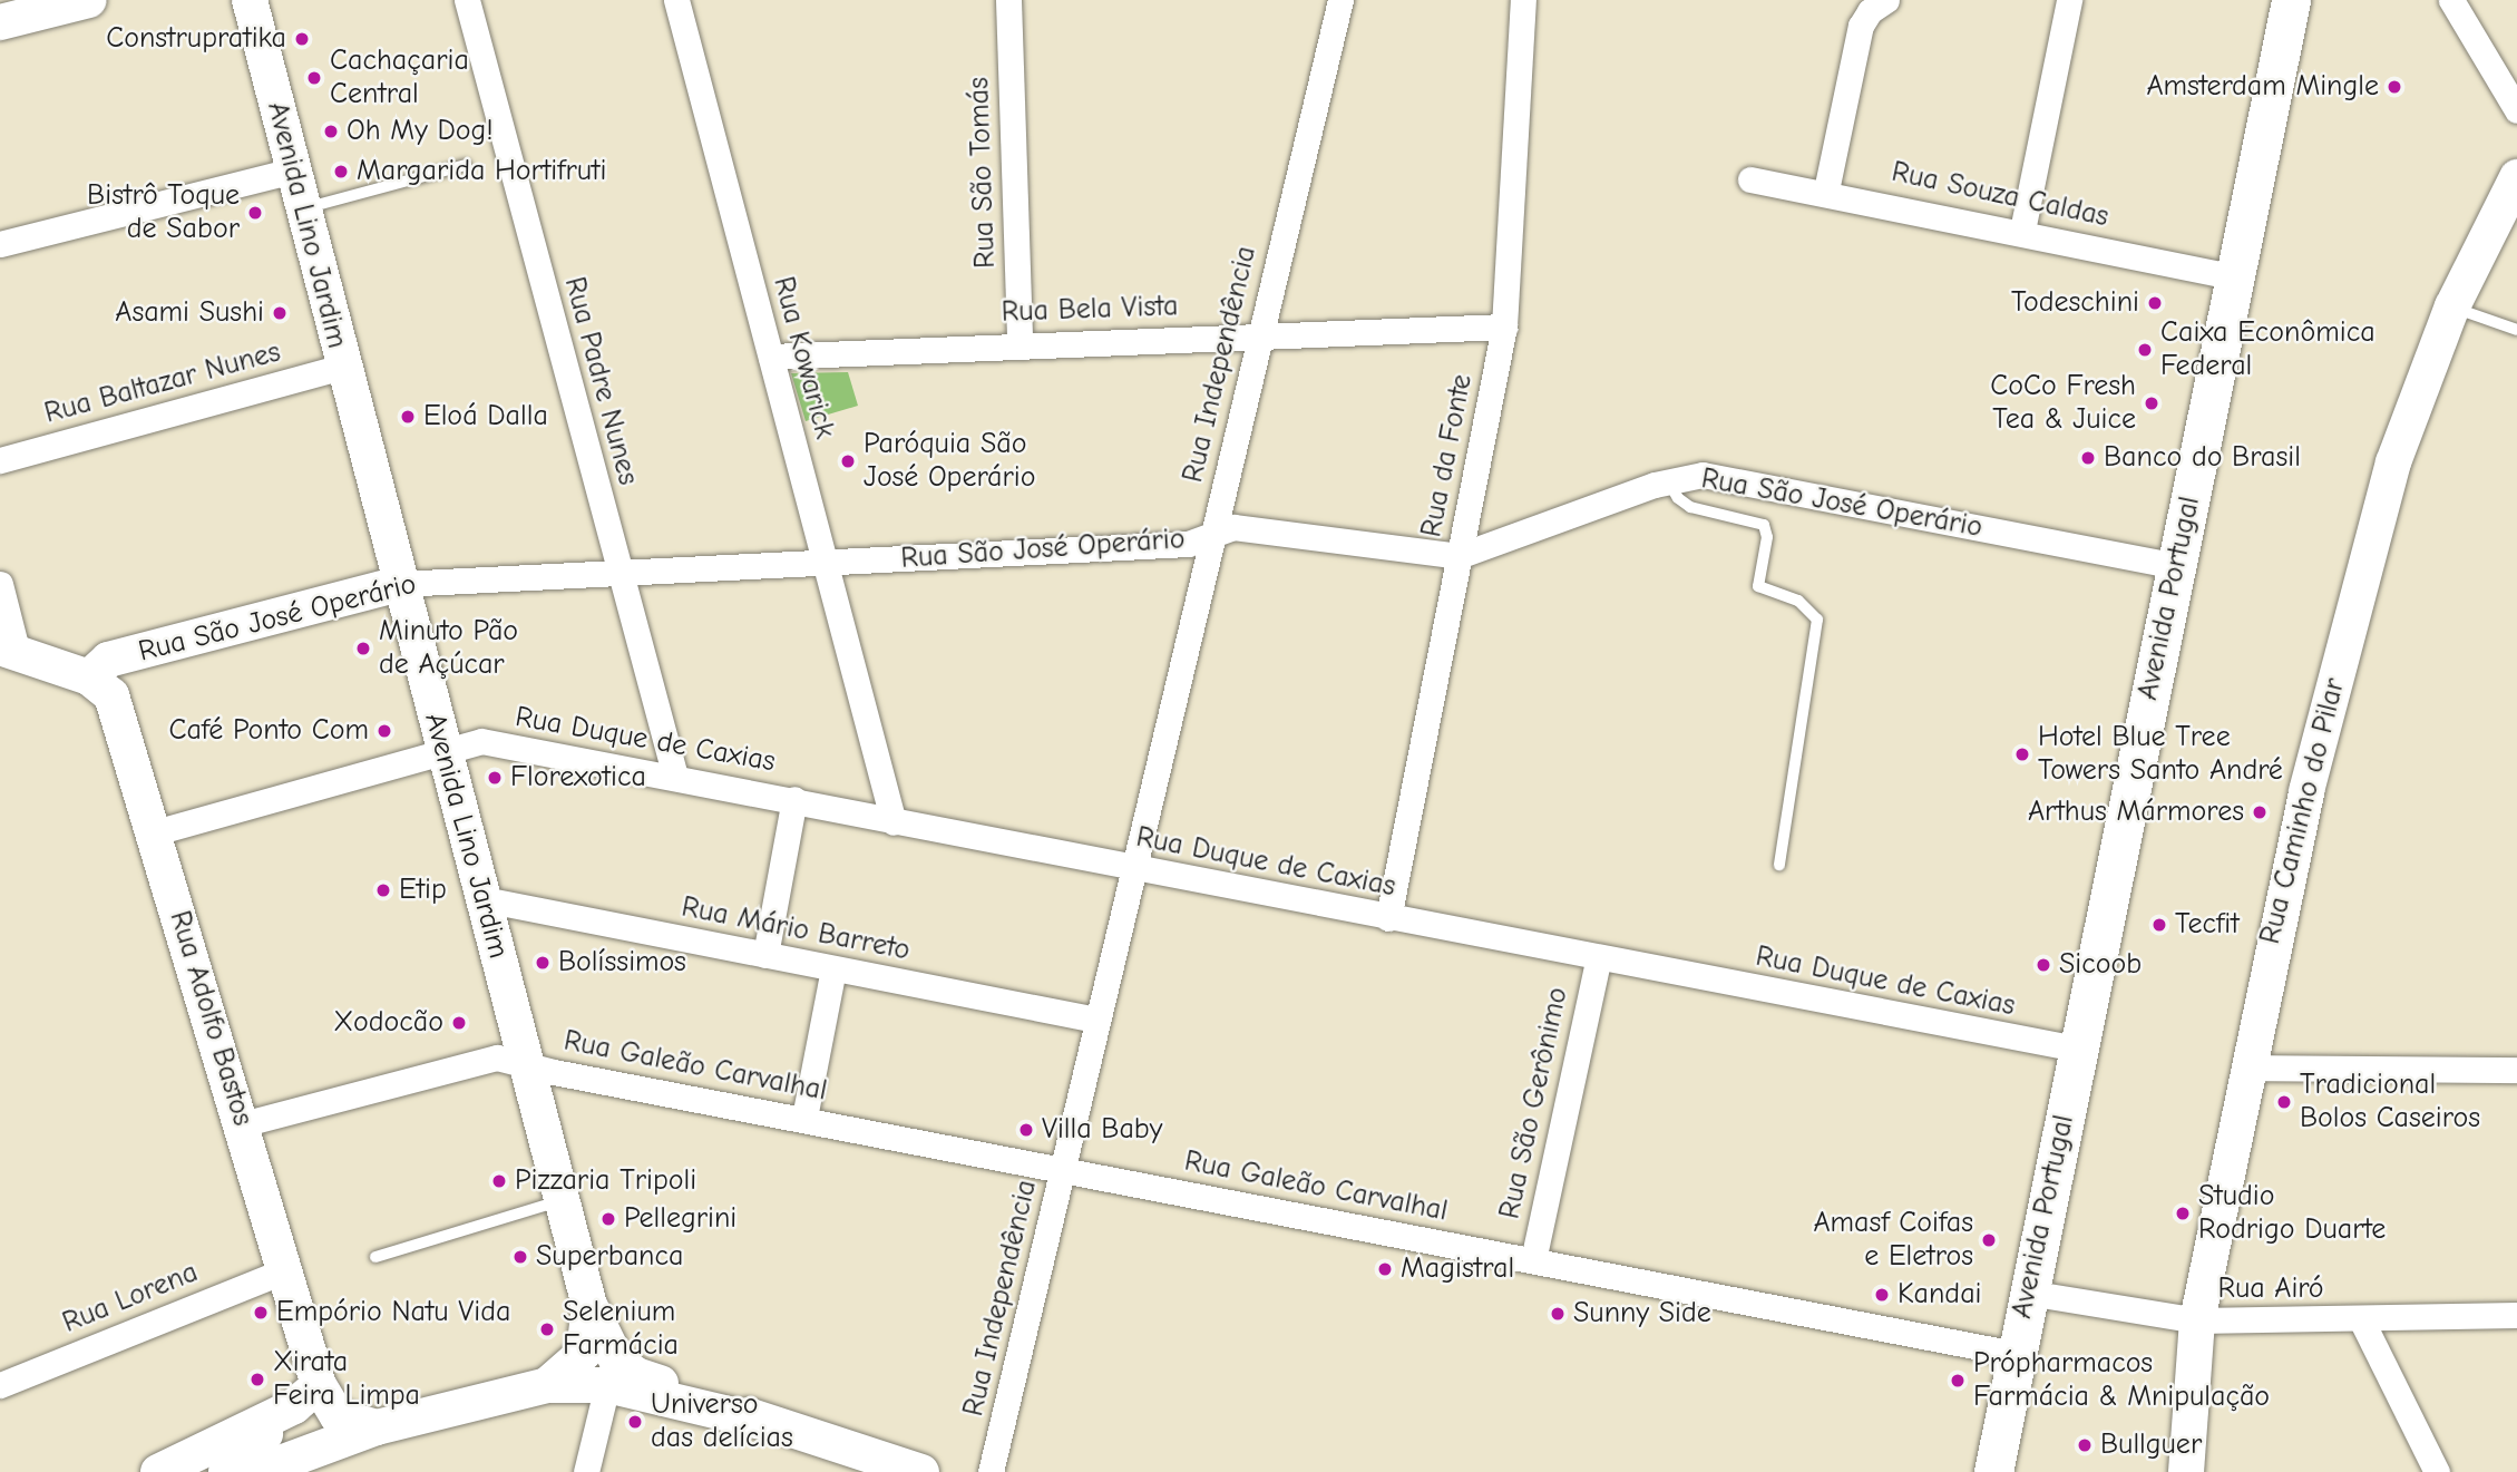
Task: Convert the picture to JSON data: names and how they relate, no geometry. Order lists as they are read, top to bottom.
{
  "streets": {
    "main road": [
      "Avenida Lino Jardim",
      "Rua São José Operário",
      "Avenida Portugal",
      "Rua Caminho do Pilar",
      "Rua Adolfo Bastos"
    ],
    "street": [
      "Rua São Tomás",
      "Rua Souza Caldas",
      "Rua Bela Vista",
      "Rua Kowarick",
      "Rua Independência",
      "Rua Padre Nunes",
      "Rua Baltazar Nunes",
      "Rua da Fonte",
      "Rua Duque de Caxias",
      "Rua Mário Barreto",
      "Rua Galeão Carvalhal",
      "Rua São Gerônimo",
      "Rua Airó",
      "Rua Lorena"
    ]
  },
  "crossings": [
    ["Rua São Tomás", "Rua Bela Vista"],
    ["Rua Souza Caldas", "Avenida Portugal"],
    ["Avenida Lino Jardim", "Rua Baltazar Nunes"],
    ["Avenida Lino Jardim", "Rua São José Operário"],
    ["Avenida Lino Jardim", "Rua Duque de Caxias"],
    ["Avenida Lino Jardim", "Rua Mário Barreto"],
    ["Avenida Lino Jardim", "Rua Galeão Carvalhal"],
    ["Rua Bela Vista", "Rua Kowarick"],
    ["Rua Bela Vista", "Rua Independência"],
    ["Rua Bela Vista", "Rua da Fonte"],
    ["Rua Kowarick", "Rua São José Operário"],
    ["Rua Kowarick", "Rua Duque de Caxias"],
    ["Rua Independência", "Rua São José Operário"],
    ["Rua Independência", "Rua Duque de Caxias"],
    ["Rua Independência", "Rua Mário Barreto"],
    ["Rua Independência", "Rua Galeão Carvalhal"],
    ["Rua Padre Nunes", "Rua São José Operário"],
    ["Rua Padre Nunes", "Rua Duque de Caxias"],
    ["Rua da Fonte", "Rua São José Operário"],
    ["Rua da Fonte", "Rua Duque de Caxias"],
    ["Rua São José Operário", "Avenida Portugal"],
    ["Rua São José Operário", "Rua Adolfo Bastos"],
    ["Avenida Portugal", "Rua Duque de Caxias"],
    ["Avenida Portugal", "Rua Galeão Carvalhal"],
    ["Avenida Portugal", "Rua Airó"],
    ["Rua Duque de Caxias", "Rua Adolfo Bastos"],
    ["Rua Duque de Caxias", "Rua São Gerônimo"],
    ["Rua Caminho do Pilar", "Rua Airó"],
    ["Rua Adolfo Bastos", "Rua Galeão Carvalhal"],
    ["Rua Adolfo Bastos", "Rua Lorena"],
    ["Rua Galeão Carvalhal", "Rua São Gerônimo"]
  ],
  "places": [
    "Construpratika",
    "Cachaçaria Central",
    "Amsterdam Mingle",
    "Oh My Dog!",
    "Margarida Hortifruti",
    "Bistrô Toque de Sabor",
    "Todeschini",
    "Asami Sushi",
    "Caixa Econômica Federal",
    "CoCo Fresh Tea & Juice",
    "Eloá Dalla",
    "Banco do Brasil",
    "Paróquia São José Operário",
    "Minuto Pão de Açúcar",
    "Café Ponto Com",
    "Hotel Blue Tree Towers Santo André",
    "Florexotica",
    "Arthus Mármores",
    "Etip",
    "Tecfit",
    "Bolíssimos",
    "Sicoob",
    "Xodocão",
    "Tradicional Bolos Caseiros",
    "Villa Baby",
    "Pizzaria Tripoli",
    "Studio Rodrigo Duarte",
    "Pellegrini",
    "Amasf Coifas e Eletros",
    "Superbanca",
    "Magistral",
    "Kandai",
    "Empório Natu Vida",
    "Sunny Side",
    "Selenium Farmácia",
    "Xirata Feira Limpa",
    "Própharmacos Farmácia & Mnipulação",
    "Universo das delícias",
    "Bullguer"
  ]
}
